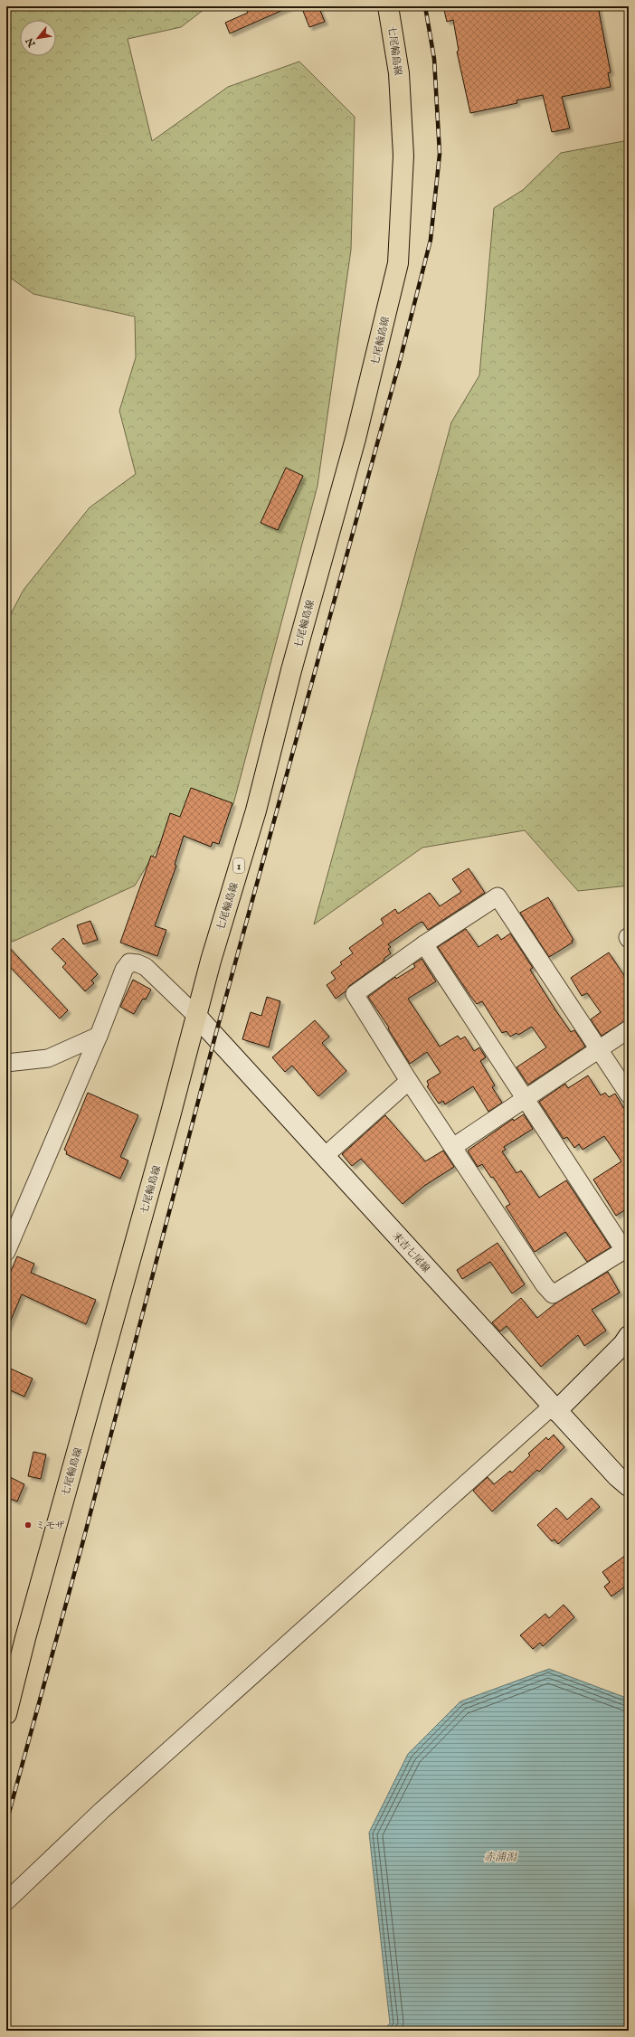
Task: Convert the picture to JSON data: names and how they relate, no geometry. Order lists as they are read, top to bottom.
{
  "streets": {
    "main road": ["七尾輪島線", "1", "末吉七尾線"]
  },
  "crossings": [
    ["七尾輪島線", "末吉七尾線"]
  ],
  "water": ["赤浦潟"],
  "places": ["ミモザ"],
  "north": "bottom left"
}
